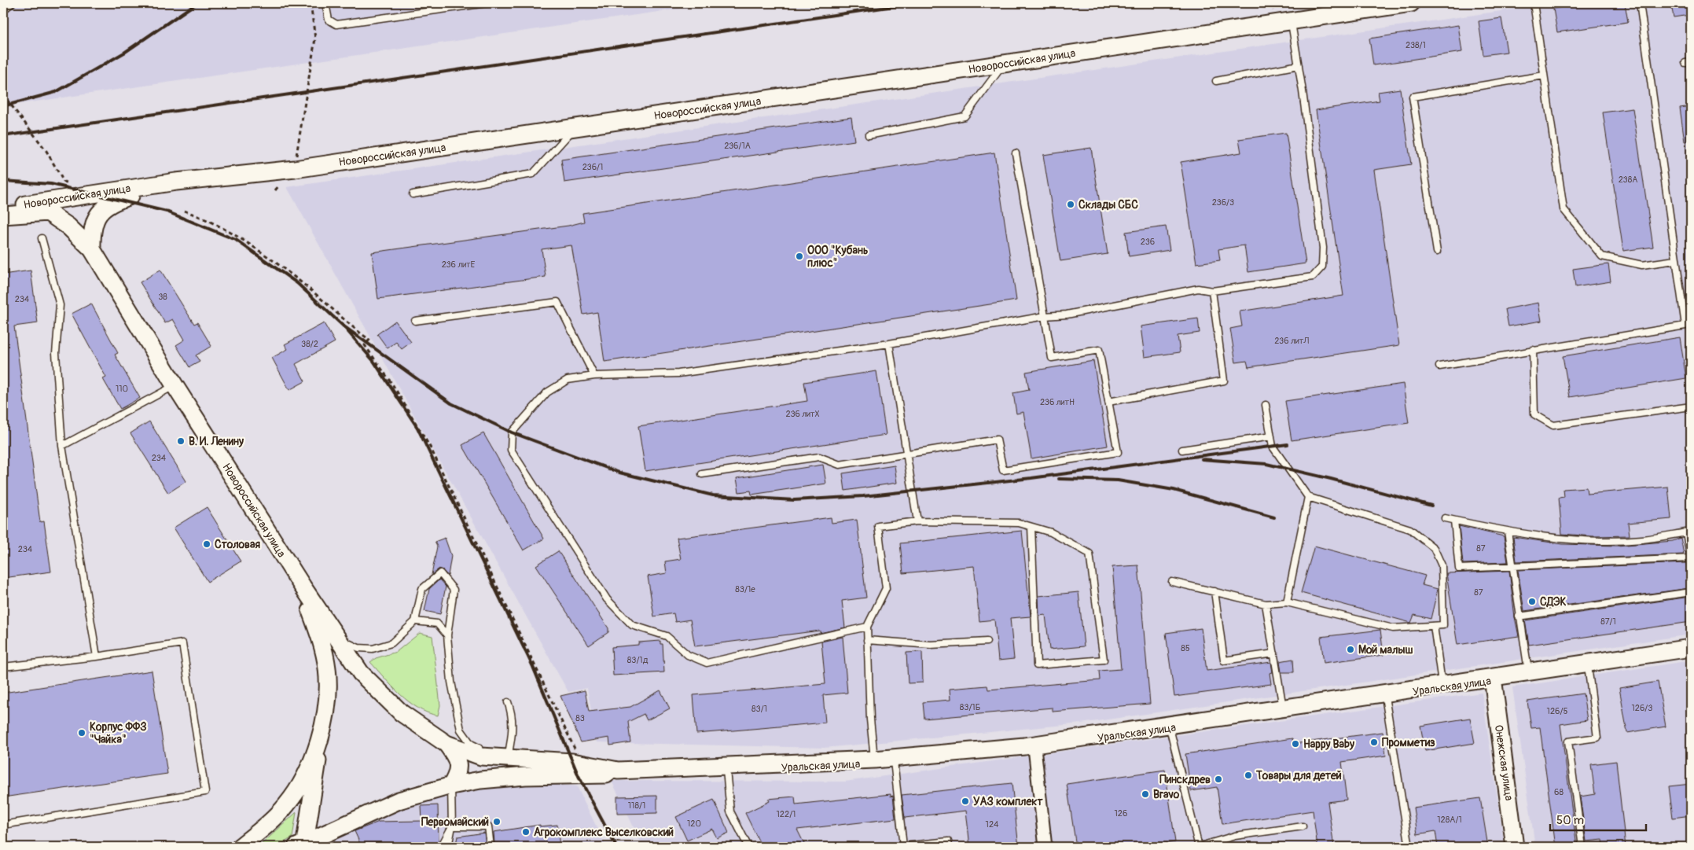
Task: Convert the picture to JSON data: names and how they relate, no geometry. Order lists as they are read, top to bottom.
{
  "streets": {
    "main road": ["Новороссийская улица", "Уральская улица", "Онежская улица"]
  },
  "crossings": [
    ["Уральская улица", "Онежская улица"]
  ],
  "places": [
    "Склады СБС",
    "ООО \"Кубань плюс\"",
    "В. И. Ленину",
    "Столовая",
    "СДЭК",
    "Мой малыш",
    "Корпус ФФЗ \"Чайка\"",
    "Промметиз",
    "Happy Baby",
    "Товары для детей",
    "Пинскдрев",
    "Bravo",
    "УАЗ комплект",
    "Первомайский",
    "Агрокомплекс Выселковский"
  ],
  "house_numbers": [
    "238/1",
    "236/1А",
    "236/1",
    "238А",
    "236/3",
    "236",
    "236 литЕ",
    "38",
    "234",
    "236 литЛ",
    "38/2",
    "110",
    "236 литН",
    "236 литХ",
    "234",
    "87",
    "234",
    "83/1е",
    "87",
    "87/1",
    "85",
    "83/1д",
    "83/1Б",
    "126/3",
    "83/1",
    "126/5",
    "83",
    "68",
    "118/1",
    "126",
    "122/1",
    "128А/1",
    "120",
    "124"
  ],
  "scale_bar": "50 m"
}
